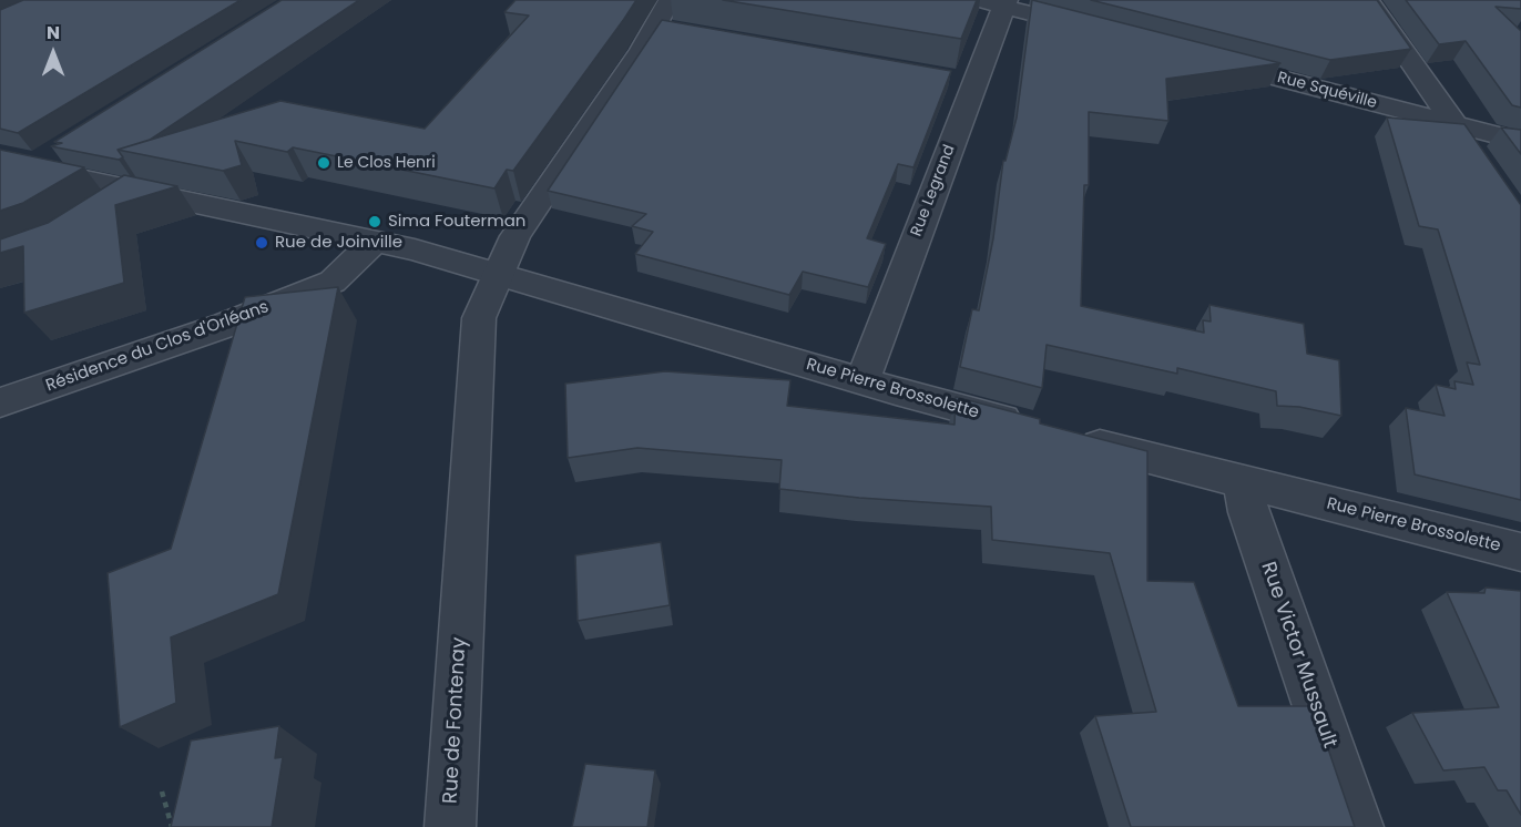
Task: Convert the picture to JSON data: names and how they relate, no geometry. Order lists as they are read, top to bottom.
{
  "streets": {
    "street": [
      "Rue Squéville",
      "Rue Legrand",
      "Résidence du Clos d'Orléans",
      "Rue Pierre Brossolette",
      "Rue Victor Mussault",
      "Rue de Fontenay"
    ]
  },
  "crossings": [
    ["Rue Legrand", "Rue Pierre Brossolette"],
    ["Résidence du Clos d'Orléans", "Rue Pierre Brossolette"],
    ["Rue Pierre Brossolette", "Rue Victor Mussault"],
    ["Rue Pierre Brossolette", "Rue de Fontenay"]
  ],
  "places": ["Le Clos Henri", "Sima Fouterman", "Rue de Joinville"],
  "north": "top"
}
